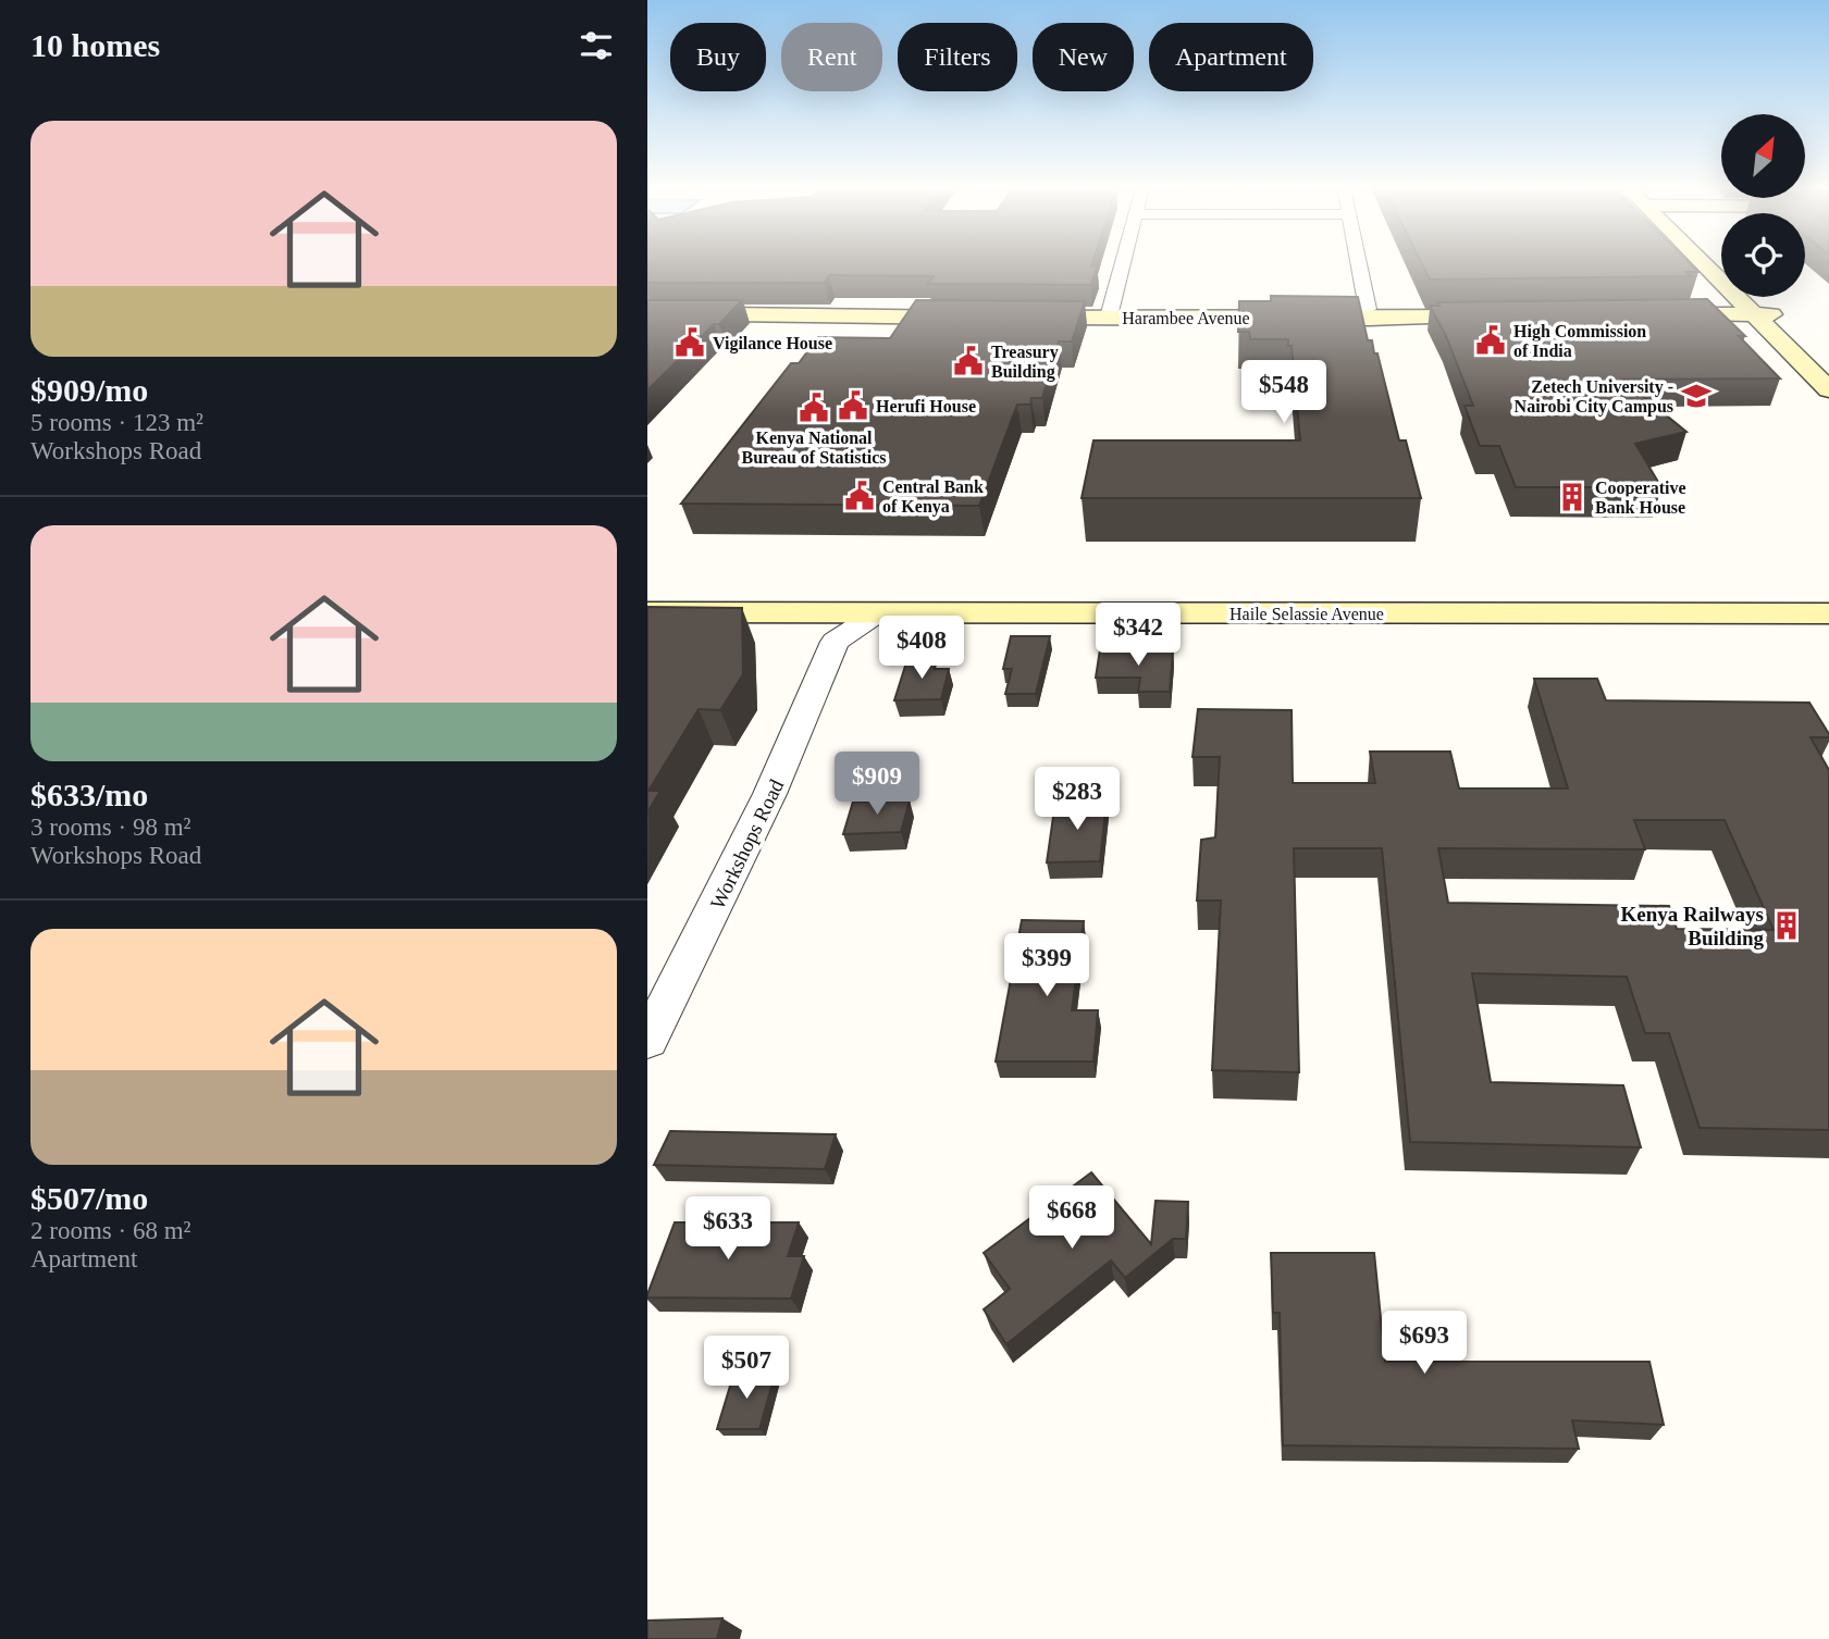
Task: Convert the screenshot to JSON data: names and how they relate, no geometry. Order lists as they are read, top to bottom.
{
  "streets": {
    "main road": ["Harambee Avenue", "Haile Selassie Avenue"],
    "street": ["Workshops Road"]
  },
  "places": {
    "public building": [
      "High Commission of India",
      "Vigilance House",
      "Treasury Building",
      "Herufi House",
      "Kenya National Bureau of Statistics",
      "Central Bank of Kenya"
    ],
    "school or university": ["Zetech University - Nairobi City Campus"],
    "building": ["Cooperative Bank House", "Kenya Railways Building"]
  },
  "north": "top right",
  "page": {
    "heading": "10 homes",
    "chip": [
      "Buy",
      "Rent",
      "Filters",
      "New",
      "Apartment"
    ],
    "list": [
      {
        "name": "$909/mo",
        "note": "5 rooms · 123 m² · Workshops Road"
      },
      {
        "name": "$633/mo",
        "note": "3 rooms · 98 m² · Workshops Road"
      },
      {
        "name": "$507/mo",
        "note": "2 rooms · 68 m² · Apartment"
      }
    ],
    "price": [
      "$548",
      "$342",
      "$408",
      "$909",
      "$283",
      "$399",
      "$668",
      "$633",
      "$693",
      "$507"
    ]
  }
}
